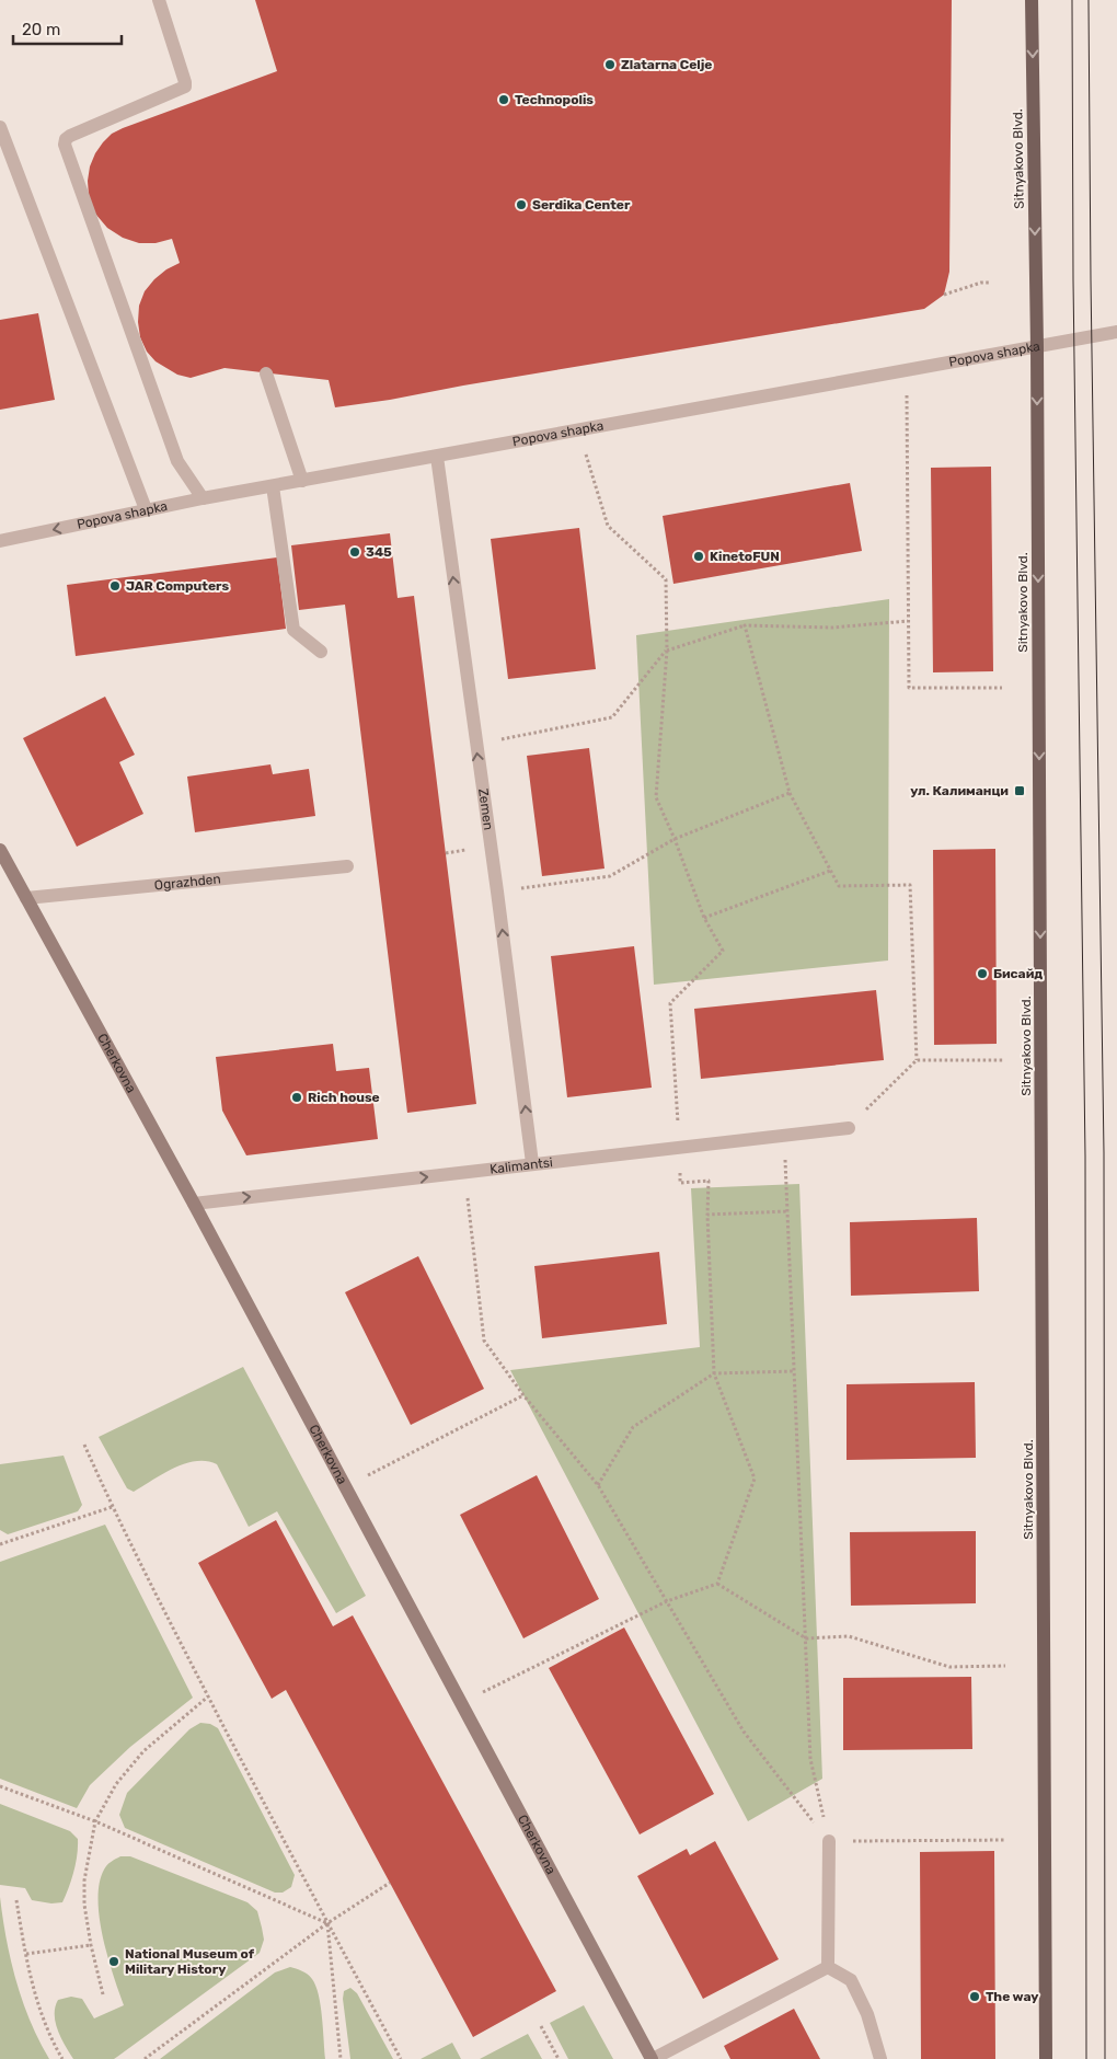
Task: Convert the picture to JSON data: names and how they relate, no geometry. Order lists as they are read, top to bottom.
{
  "streets": {
    "main road": ["Sitnyakovo Blvd."],
    "street": [
      "Popova shapka",
      "Zemen",
      "Ograzhden",
      "Cherkovna",
      "Kalimantsi"
    ]
  },
  "crossings": [
    ["Sitnyakovo Blvd.", "Popova shapka"],
    ["Popova shapka", "Zemen"],
    ["Zemen", "Kalimantsi"],
    ["Ograzhden", "Cherkovna"],
    ["Cherkovna", "Kalimantsi"]
  ],
  "one_way": ["Sitnyakovo Blvd.", "Zemen", "Kalimantsi"],
  "places": {
    "other": [
      "Zlatarna Celje",
      "Technopolis",
      "Serdika Center",
      "345",
      "KinetoFUN",
      "JAR Computers",
      "Бисайд",
      "Rich house",
      "National Museum of Military History",
      "The way"
    ],
    "transit": ["ул. Калиманци"]
  },
  "scale_bar": "20 m"
}
